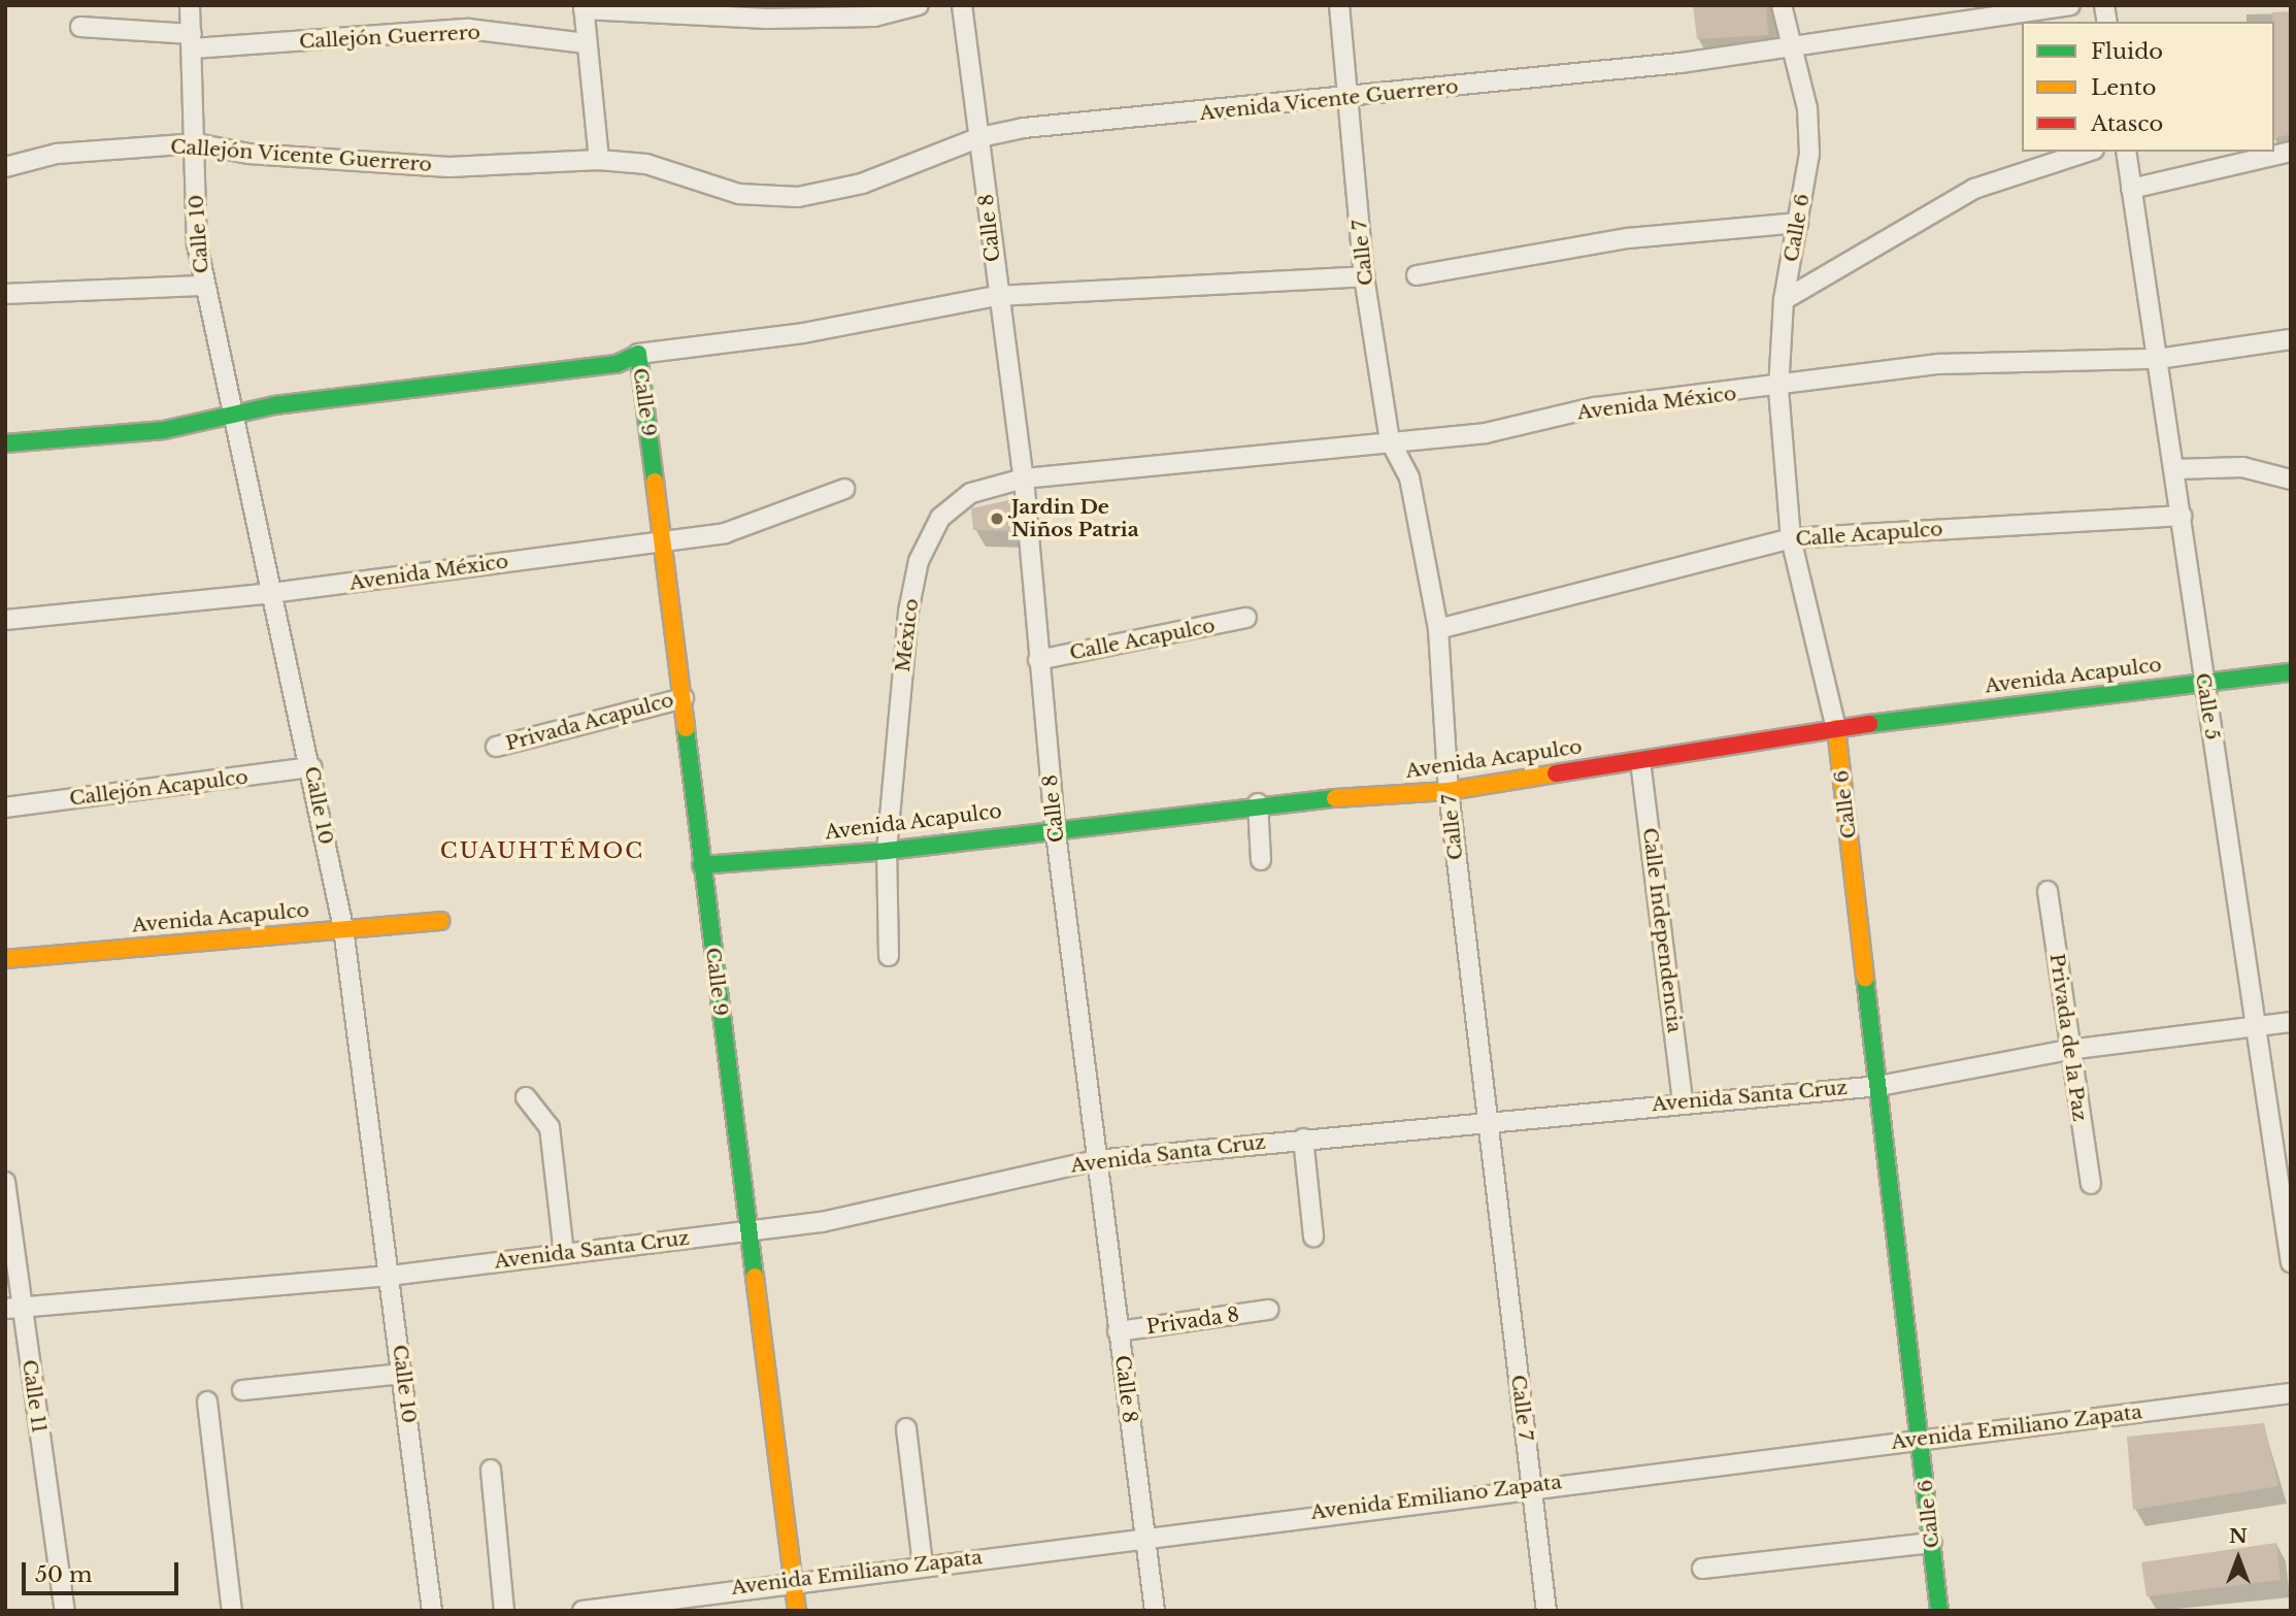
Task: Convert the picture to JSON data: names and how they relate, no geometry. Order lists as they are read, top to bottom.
{
  "streets": {
    "street": [
      "Callejón Guerrero",
      "Avenida Vicente Guerrero",
      "Callejón Vicente Guerrero",
      "Calle 8",
      "Calle 6",
      "Calle 10",
      "Calle 7",
      "Calle 9",
      "Avenida México",
      "Calle Acapulco",
      "México",
      "Avenida Acapulco",
      "Calle 5",
      "Privada Acapulco",
      "Callejón Acapulco",
      "Calle Independencia",
      "Privada de la Paz",
      "Avenida Santa Cruz",
      "Privada 8",
      "Calle 11",
      "Avenida Emiliano Zapata"
    ]
  },
  "crossings": [
    ["Callejón Guerrero", "Calle 10"],
    ["Avenida Vicente Guerrero", "Callejón Vicente Guerrero"],
    ["Avenida Vicente Guerrero", "Calle 8"],
    ["Avenida Vicente Guerrero", "Calle 6"],
    ["Avenida Vicente Guerrero", "Calle 7"],
    ["Callejón Vicente Guerrero", "Calle 10"],
    ["Calle 8", "Avenida México"],
    ["Calle 8", "Calle Acapulco"],
    ["Calle 8", "México"],
    ["Calle 8", "Avenida Acapulco"],
    ["Calle 8", "Avenida Santa Cruz"],
    ["Calle 8", "Privada 8"],
    ["Calle 8", "Avenida Emiliano Zapata"],
    ["Calle 6", "Avenida México"],
    ["Calle 6", "Calle Acapulco"],
    ["Calle 6", "Avenida Acapulco"],
    ["Calle 6", "Avenida Santa Cruz"],
    ["Calle 6", "Avenida Emiliano Zapata"],
    ["Calle 10", "Avenida México"],
    ["Calle 10", "Avenida Acapulco"],
    ["Calle 10", "Callejón Acapulco"],
    ["Calle 10", "Avenida Santa Cruz"],
    ["Calle 7", "Avenida México"],
    ["Calle 7", "Calle Acapulco"],
    ["Calle 7", "Avenida Acapulco"],
    ["Calle 7", "Avenida Santa Cruz"],
    ["Calle 7", "Avenida Emiliano Zapata"],
    ["Calle 9", "Avenida México"],
    ["Calle 9", "Avenida Acapulco"],
    ["Calle 9", "Privada Acapulco"],
    ["Calle 9", "Avenida Santa Cruz"],
    ["Calle 9", "Avenida Emiliano Zapata"],
    ["Avenida México", "México"],
    ["Avenida México", "Calle 5"],
    ["Calle Acapulco", "Calle 5"],
    ["México", "Avenida Acapulco"],
    ["Avenida Acapulco", "Calle 5"],
    ["Avenida Acapulco", "Calle Independencia"],
    ["Calle 5", "Avenida Santa Cruz"],
    ["Calle Independencia", "Avenida Santa Cruz"],
    ["Privada de la Paz", "Avenida Santa Cruz"],
    ["Avenida Santa Cruz", "Calle 11"]
  ],
  "districts": ["CUAUHTÉMOC"],
  "places": ["Jardin De Niños Patria"],
  "legend": ["Fluido", "Lento", "Atasco"],
  "scale_bar": "50 m",
  "north": "top"
}
